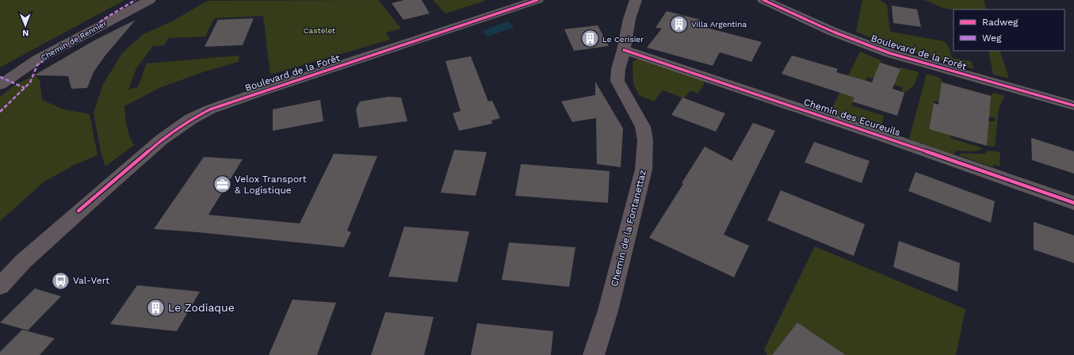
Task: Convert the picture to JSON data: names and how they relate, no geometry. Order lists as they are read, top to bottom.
{
  "streets": {
    "street": [
      "Chemin de Rennier",
      "Boulevard de la Forêt",
      "Chemin des Ecureuils",
      "Chemin de la Fontanettaz"
    ]
  },
  "crossings": [
    ["Chemin des Ecureuils", "Chemin de la Fontanettaz"]
  ],
  "parks": ["Castelet"],
  "places": {
    "building": ["Villa Argentina", "Le Cerisier", "Le Zodiaque"],
    "office": ["Velox Transport & Logistique"],
    "bus stop": ["Val-Vert"]
  },
  "legend": ["Radweg", "Weg"],
  "north": "bottom"
}
